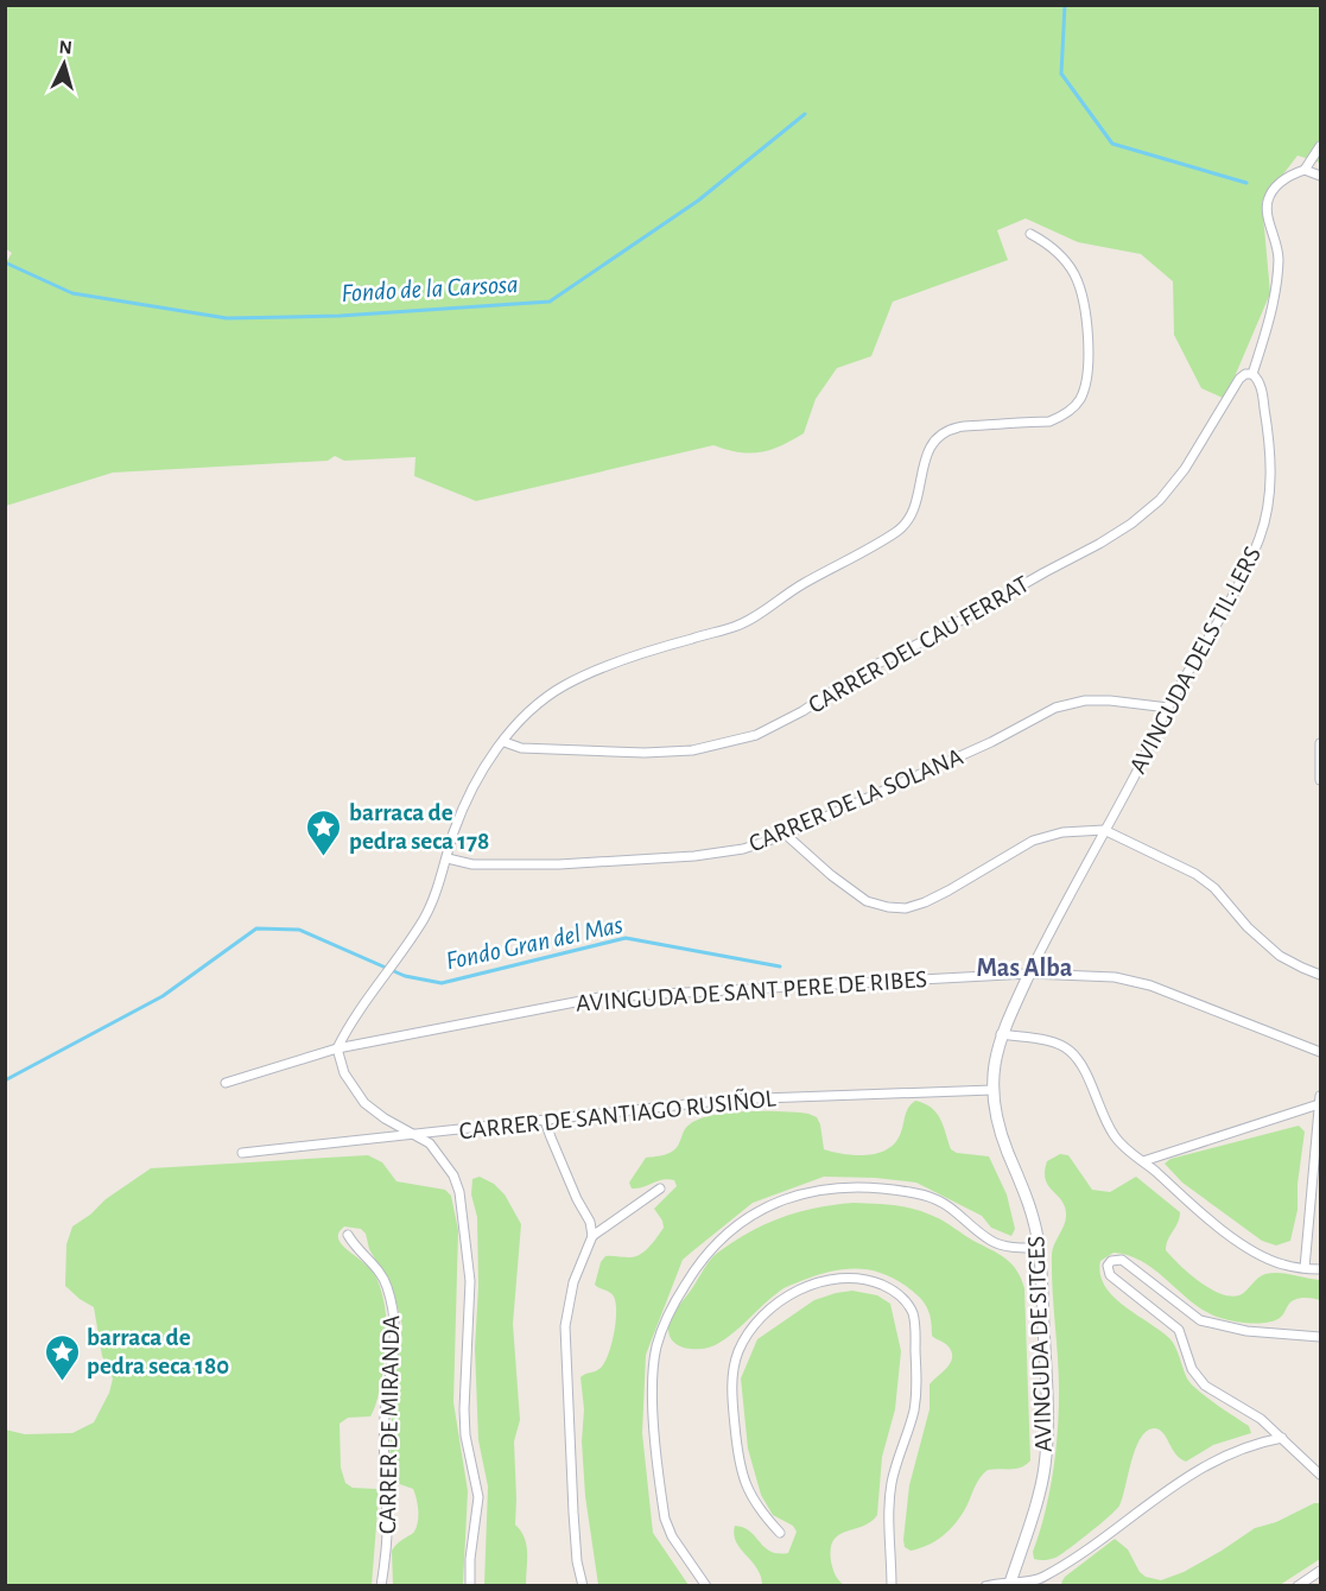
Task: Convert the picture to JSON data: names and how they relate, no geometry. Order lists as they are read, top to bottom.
{
  "streets": {
    "street": [
      "CARRER DEL CAU FERRAT",
      "AVINGUDA DELS TIL·LERS",
      "CARRER DE LA SOLANA",
      "AVINGUDA DE SANT PERE DE RIBES",
      "CARRER DE SANTIAGO RUSIÑOL",
      "AVINGUDA DE SITGES",
      "CARRER DE MIRANDA"
    ]
  },
  "crossings": [
    ["CARRER DEL CAU FERRAT", "AVINGUDA DELS TIL·LERS"],
    ["AVINGUDA DELS TIL·LERS", "CARRER DE LA SOLANA"],
    ["AVINGUDA DELS TIL·LERS", "AVINGUDA DE SITGES"],
    ["AVINGUDA DE SANT PERE DE RIBES", "AVINGUDA DE SITGES"],
    ["CARRER DE SANTIAGO RUSIÑOL", "AVINGUDA DE SITGES"]
  ],
  "districts": ["Mas Alba"],
  "water": ["Fondo de la Carsosa", "Fondo Gran del Mas"],
  "places": {
    "place": ["barraca de pedra seca 178", "barraca de pedra seca 180"]
  },
  "north": "top"
}
